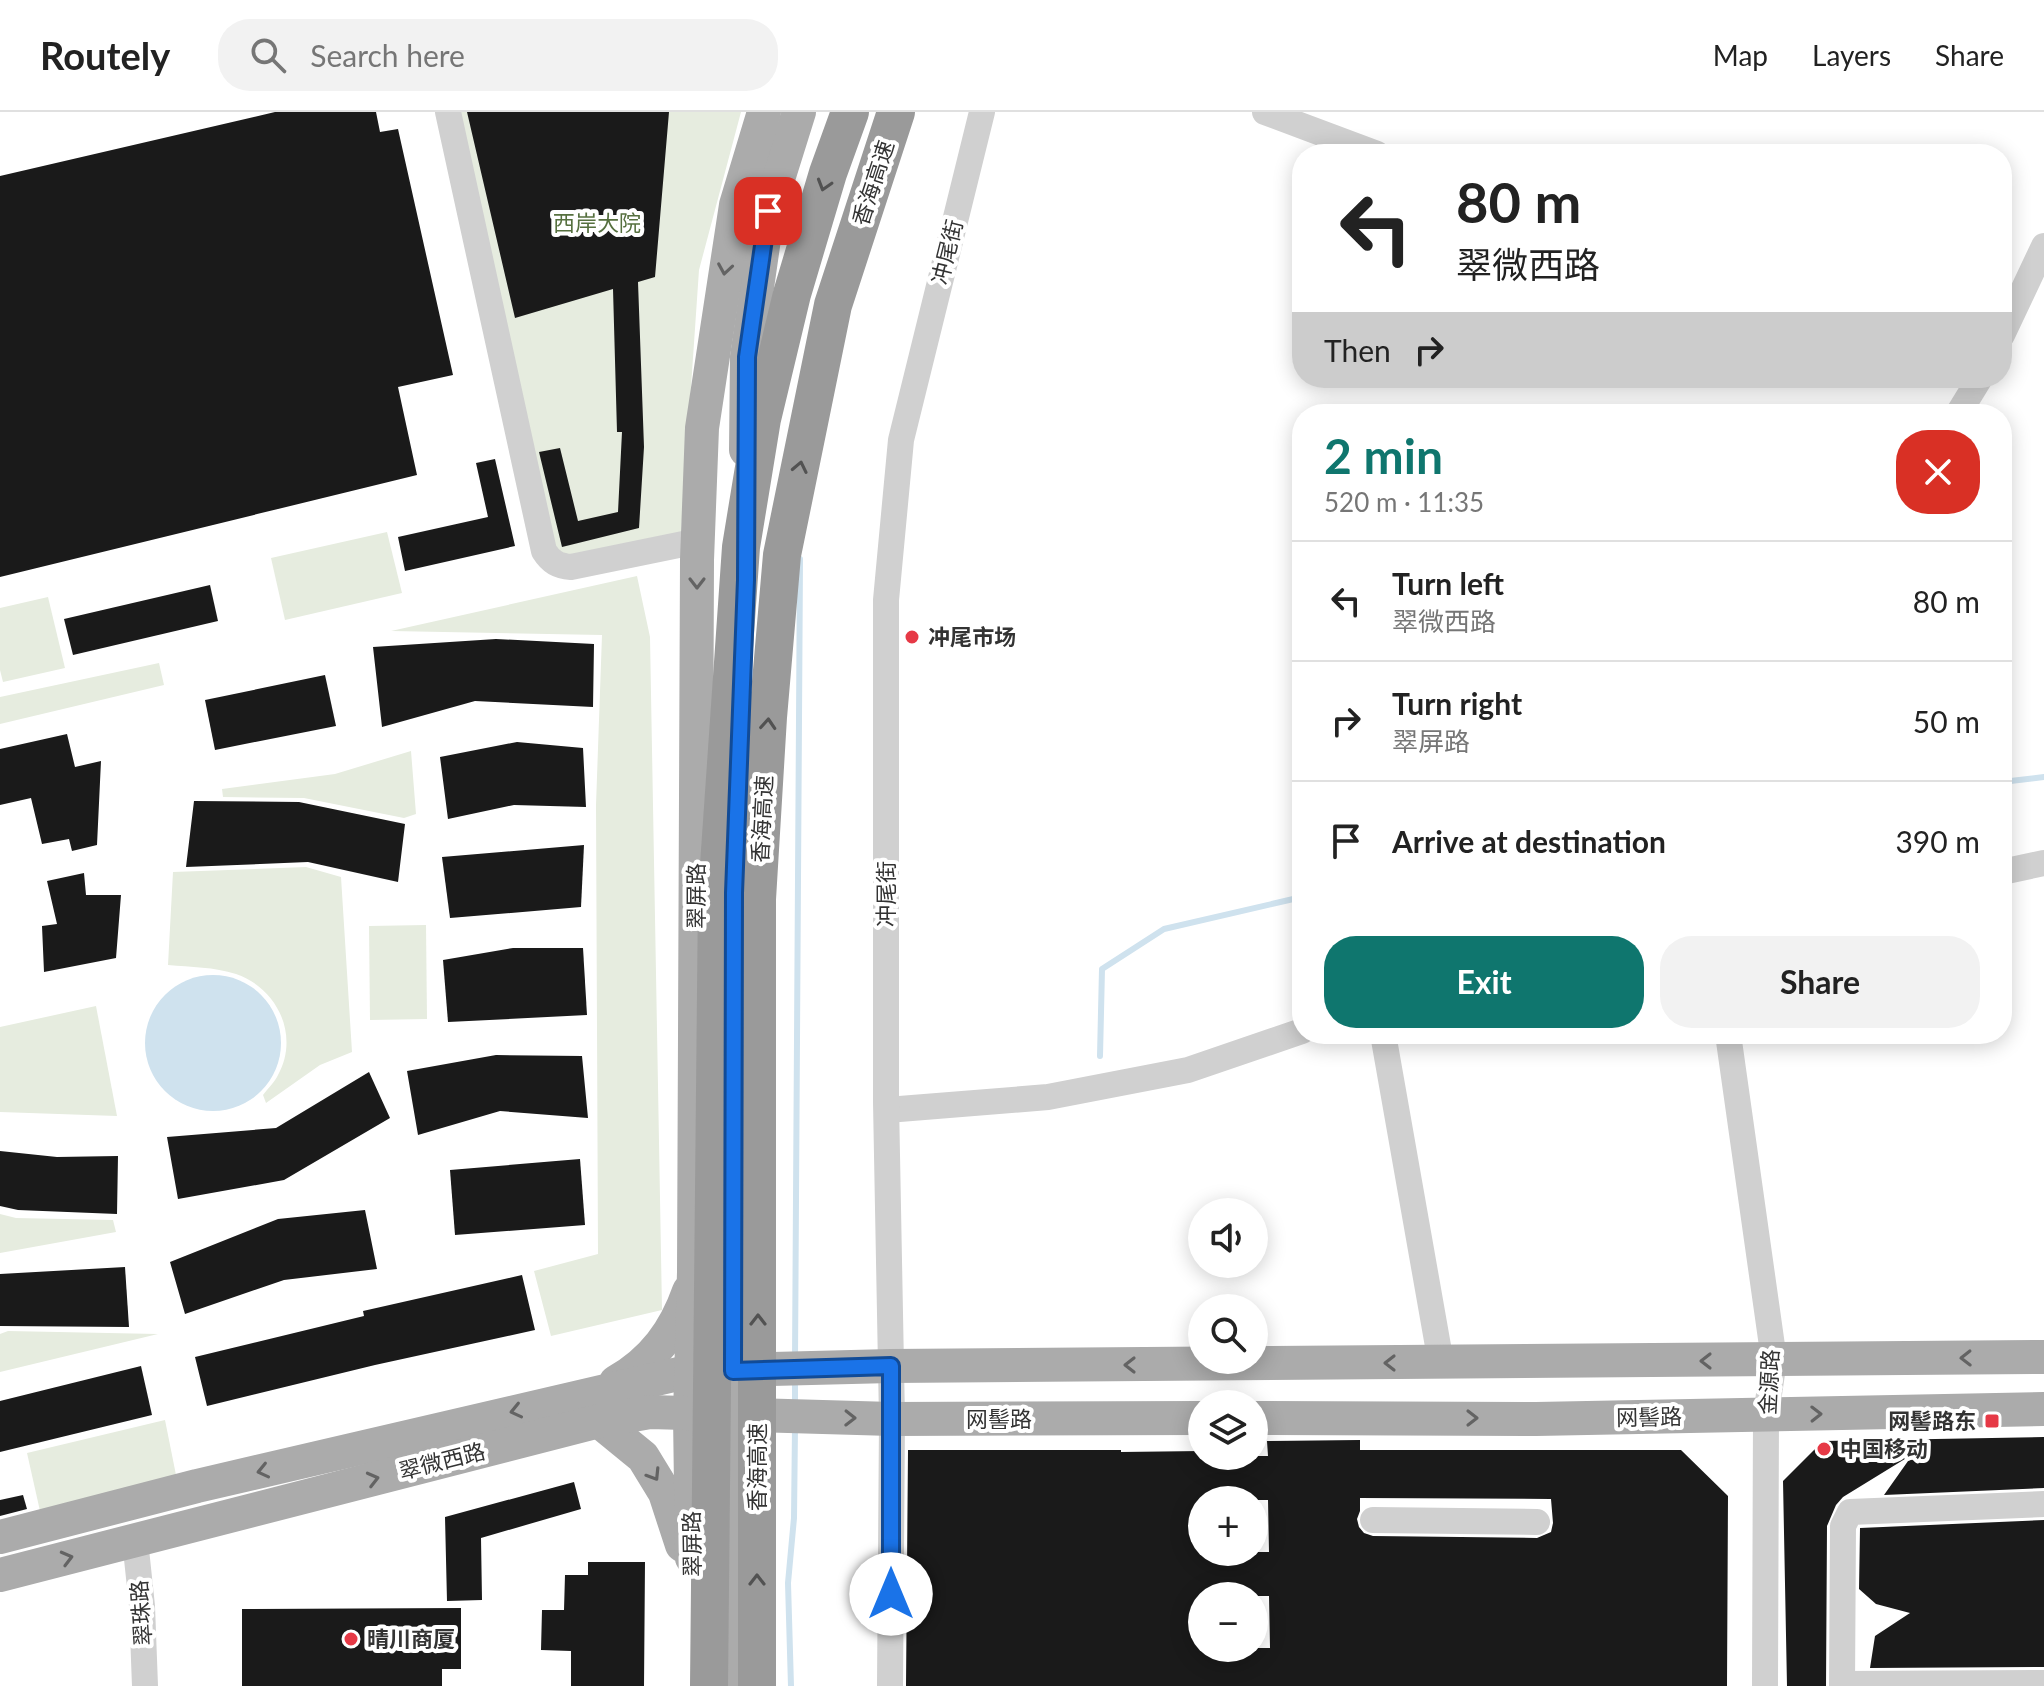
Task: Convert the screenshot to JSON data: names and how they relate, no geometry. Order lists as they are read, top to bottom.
{
  "streets": {
    "highway": ["香海高速"],
    "main road": ["翠屏路", "网髻路", "翠微西路"],
    "street": ["冲尾街", "金源路", "翠珠路"]
  },
  "crossings": [
    ["冲尾街", "网髻路"],
    ["冲尾街", "翠微西路"],
    ["翠屏路", "翠微西路"],
    ["金源路", "网髻路"],
    ["金源路", "翠微西路"],
    ["网髻路", "翠微西路"],
    ["翠微西路", "翠珠路"]
  ],
  "one_way": ["网髻路"],
  "parks": ["西岸大院"],
  "places": {
    "other": ["冲尾市场", "中国移动", "晴川商厦"],
    "transit": ["网髻路东"]
  },
  "page": {
    "header": "Routely",
    "search": "Search here",
    "nav": ["Map", "Layers", "Share"],
    "turn": ["80 m", "翠微西路"],
    "then": "Then",
    "heading": ["2 min", "520 m · 11:35"],
    "list": [
      {
        "name": "Turn left",
        "note": "翠微西路",
        "value": "80 m"
      },
      {
        "name": "Turn right",
        "note": "翠屏路",
        "value": "50 m"
      },
      {
        "name": "Arrive at destination",
        "value": "390 m"
      }
    ],
    "buttons": ["Exit", "Share"],
    "map_buttons": ["+", "−"]
  }
}
